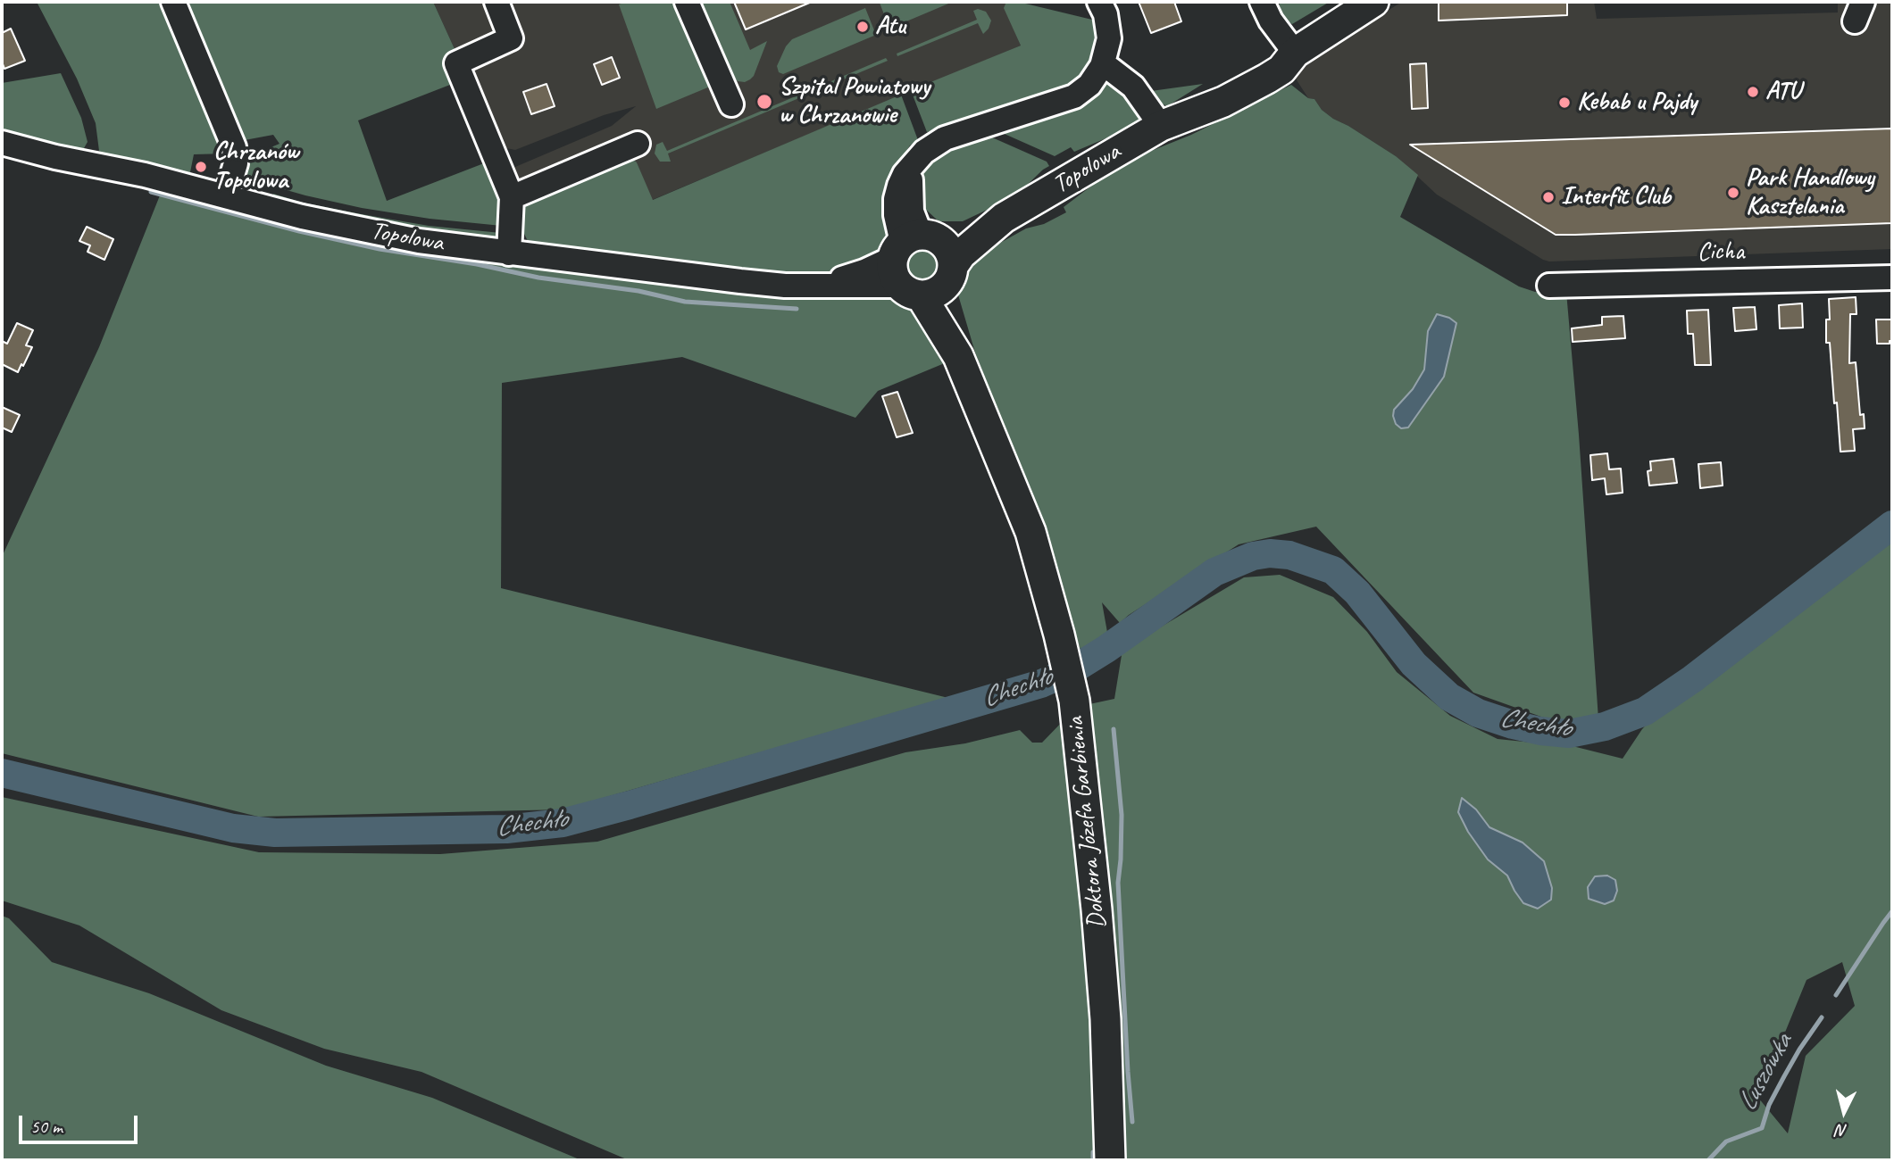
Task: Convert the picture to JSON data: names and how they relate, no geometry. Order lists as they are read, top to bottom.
{
  "streets": {
    "main road": ["Topolowa", "Doktora Józefa Garbienia"],
    "street": ["Cicha"]
  },
  "crossings": [
    ["Topolowa", "Doktora Józefa Garbienia"]
  ],
  "water": ["Chechło", "Luszówka"],
  "places": [
    "Atu",
    "ATU",
    "Szpital Powiatowy w Chrzanowie",
    "Kebab u Pajdy",
    "Chrzanów Topolowa",
    "Park Handlowy Kasztelania",
    "Interfit Club"
  ],
  "scale_bar": "50 m",
  "north": "bottom"
}
